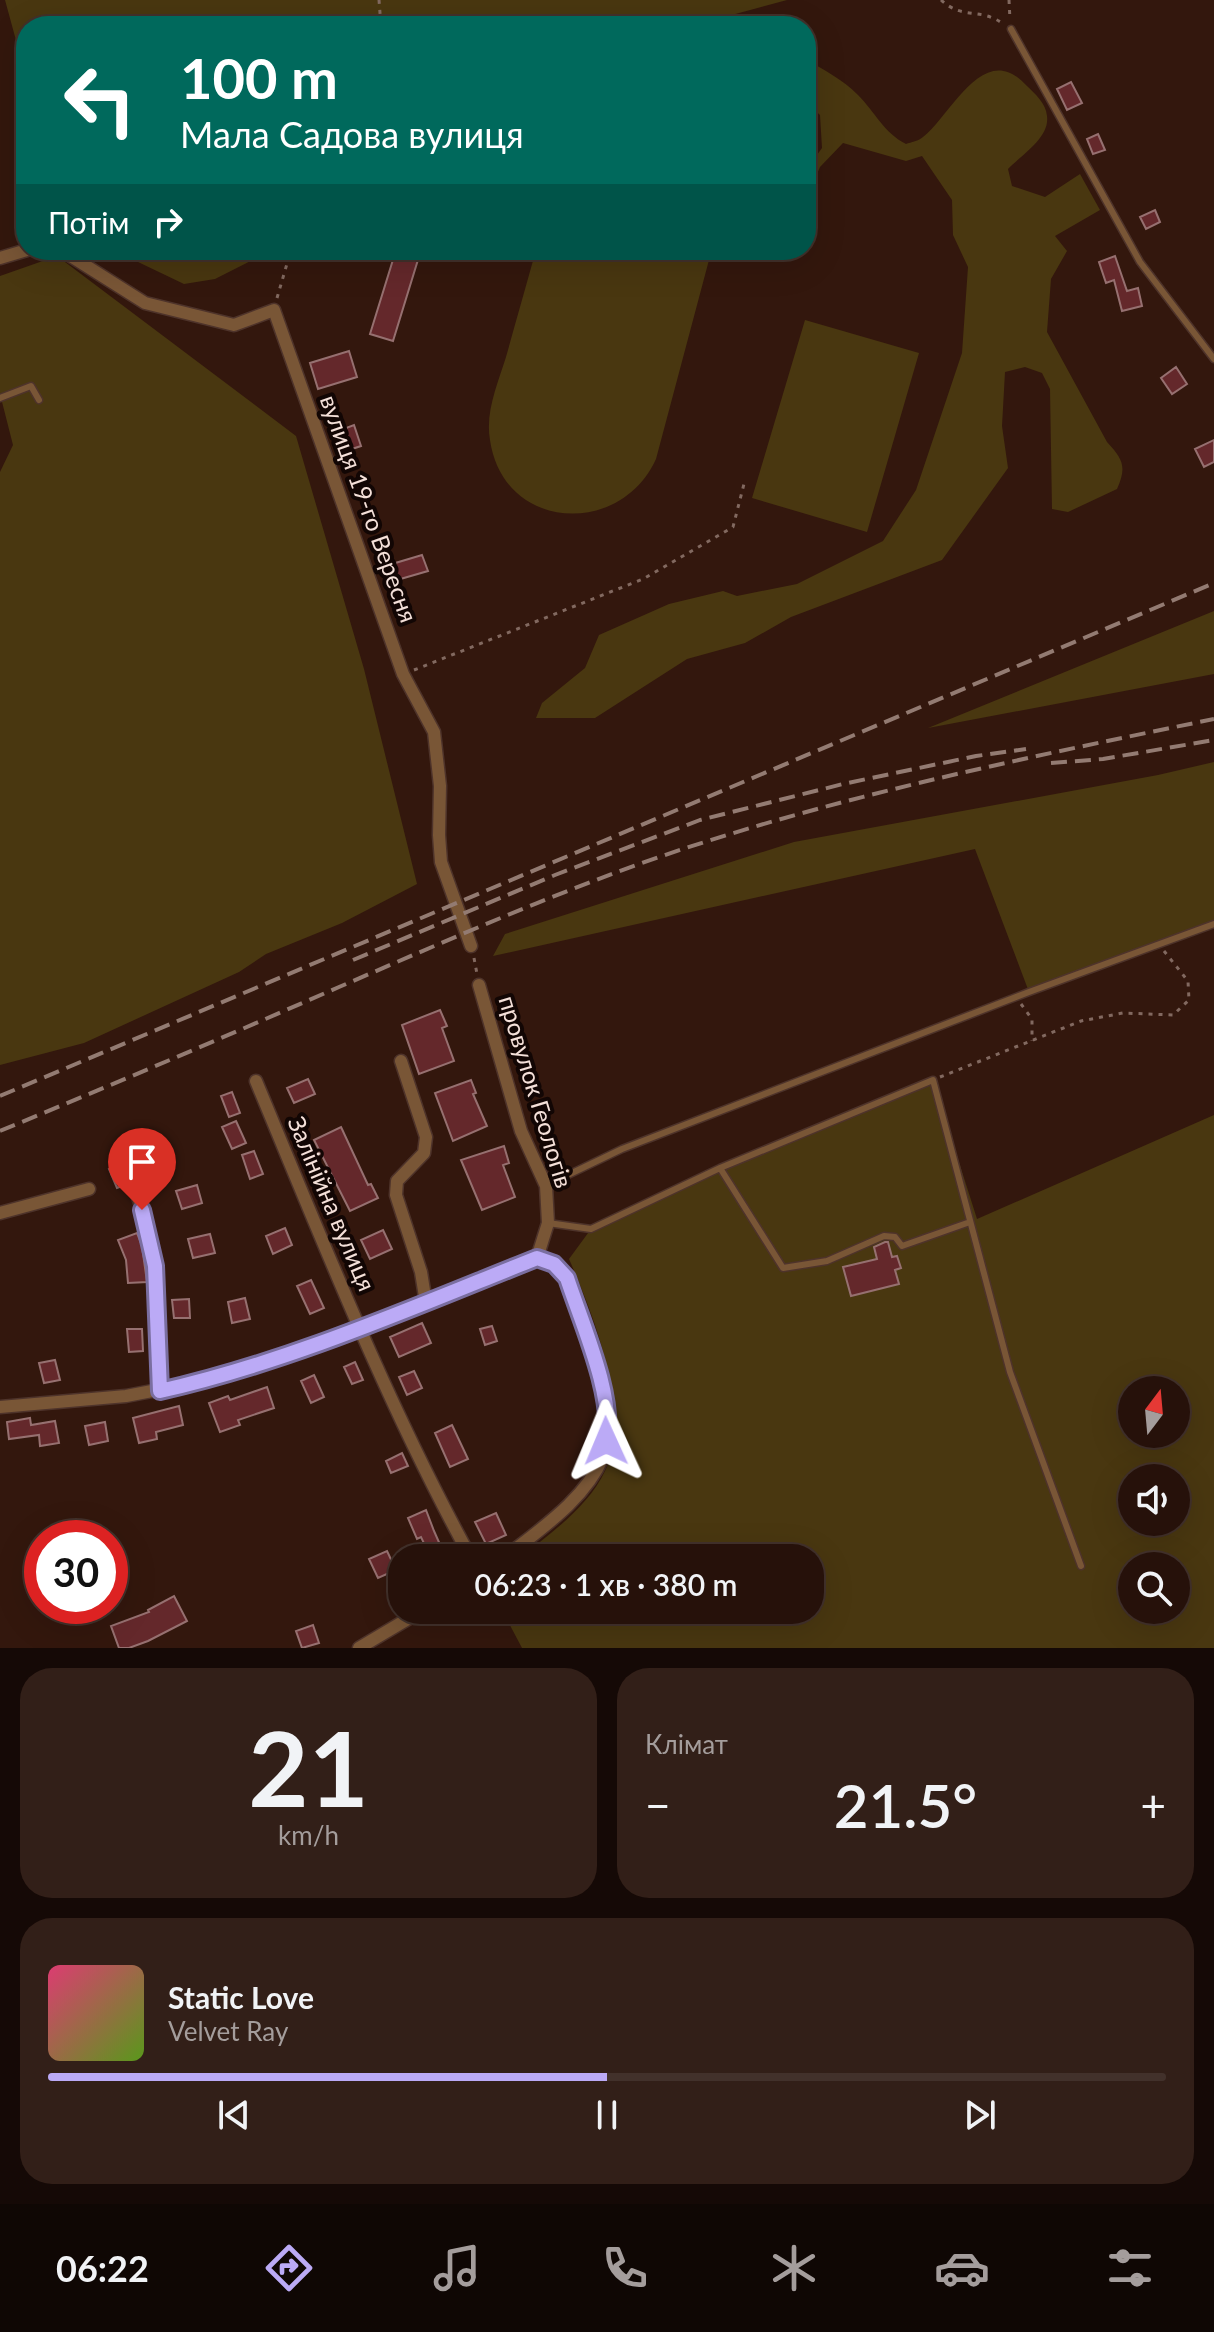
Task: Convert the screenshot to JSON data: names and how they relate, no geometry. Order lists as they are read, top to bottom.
{
  "streets": {
    "street": ["вулиця 19-го Вересня", "провулок Геологів", "Залінійна вулиця"]
  },
  "north": "top",
  "page": {
    "turn": ["100 m", "Мала Садова вулиця"],
    "then": "Потім",
    "limit": "30",
    "trip": "06:23 · 1 хв · 380 m",
    "tile": [
      ["21", "km/h"],
      "Клімат"
    ],
    "heat": ["−", "21.5°", "+"],
    "song": ["Static Love", "Velvet Ray"],
    "tabs": "06:22"
  }
}
